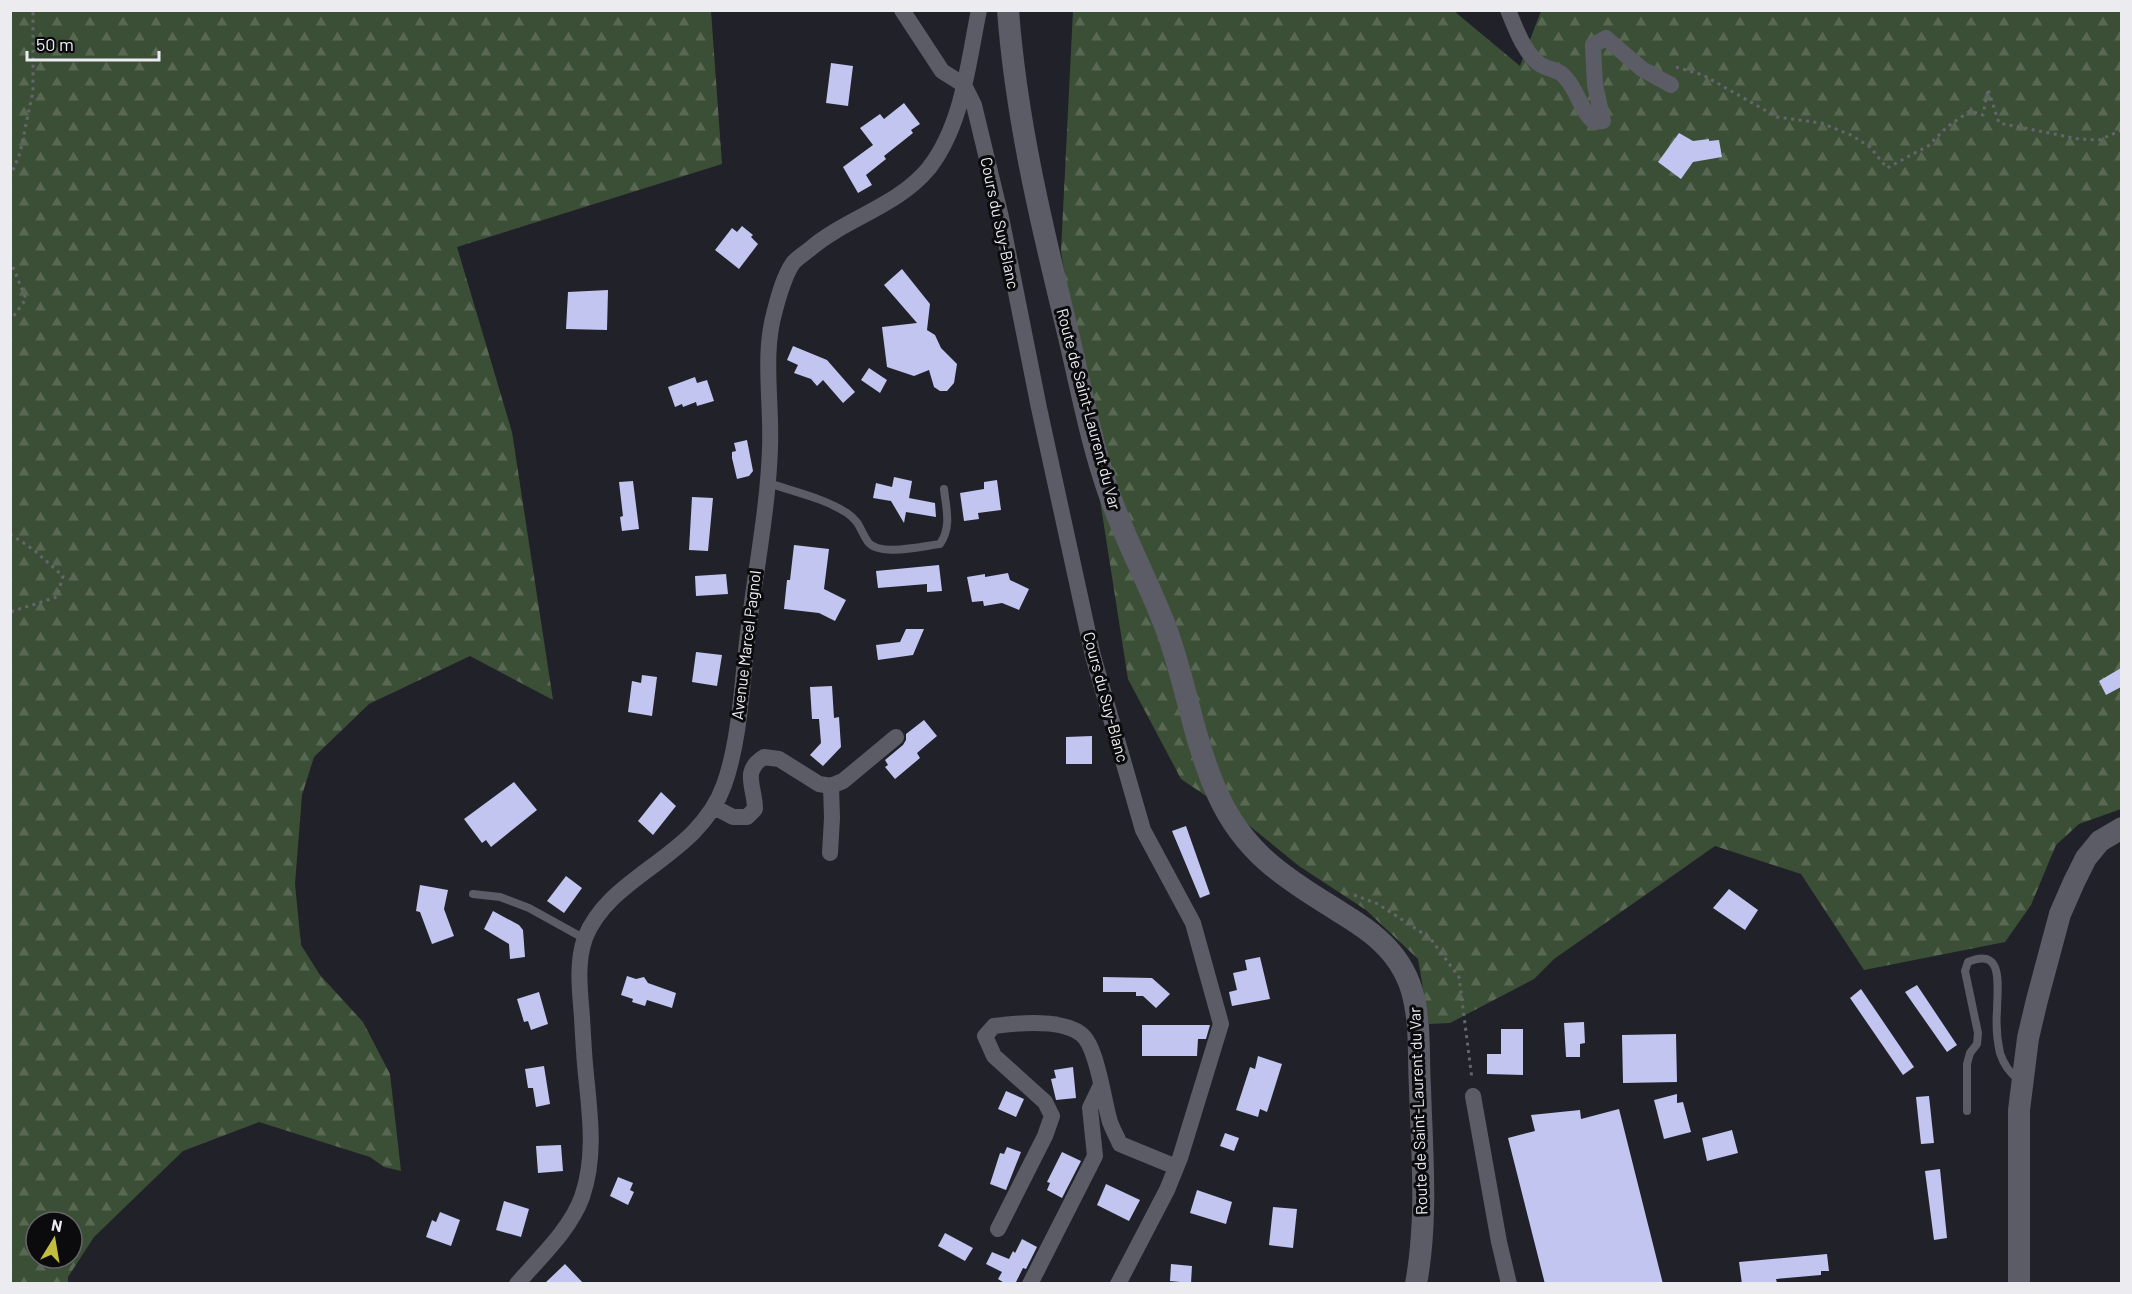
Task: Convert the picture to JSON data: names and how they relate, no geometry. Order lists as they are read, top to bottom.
{
  "streets": {
    "main road": ["Route de Saint-Laurent du Var"],
    "street": ["Cours du Suy-Blanc", "Avenue Marcel Pagnol"]
  },
  "crossings": [
    ["Cours du Suy-Blanc", "Avenue Marcel Pagnol"]
  ],
  "scale_bar": "50 m",
  "north": "top"
}
